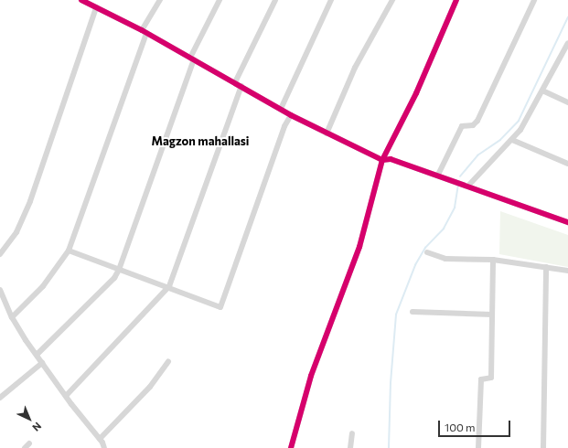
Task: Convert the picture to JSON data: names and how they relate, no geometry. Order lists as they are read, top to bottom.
{
  "districts": ["Magzon mahallasi"],
  "scale_bar": "100 m",
  "north": "bottom right"
}
